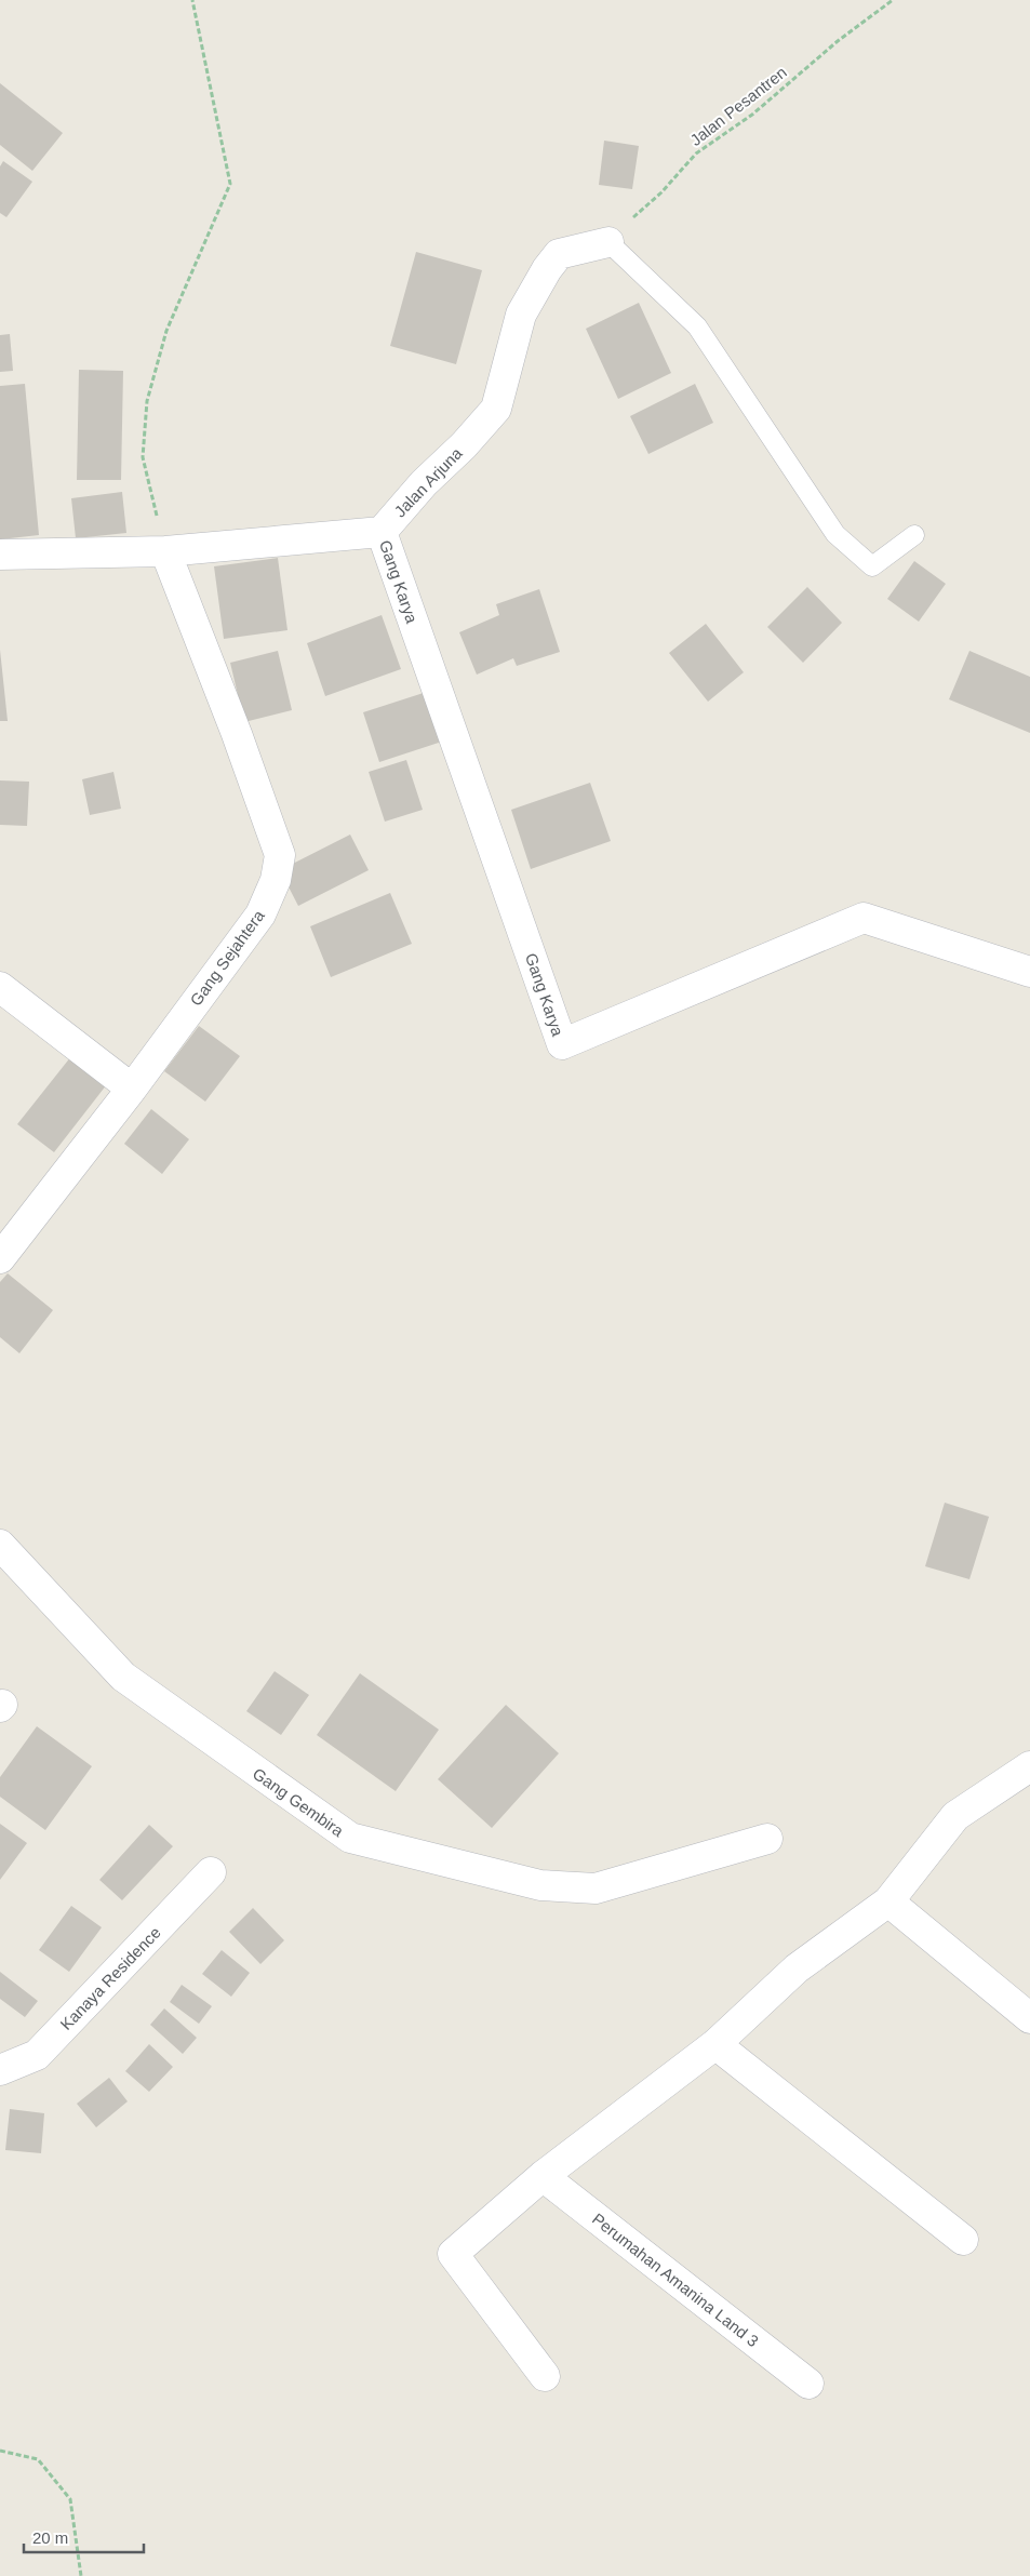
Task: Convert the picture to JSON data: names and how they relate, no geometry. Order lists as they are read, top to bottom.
{
  "streets": {
    "street": [
      "Jalan Arjuna",
      "Gang Karya",
      "Gang Sejahtera",
      "Gang Gembira",
      "Kanaya Residence",
      "Perumahan Amanina Land 3"
    ],
    "path": ["Jalan Pesantren"]
  },
  "crossings": [
    ["Jalan Pesantren", "Jalan Arjuna"],
    ["Jalan Arjuna", "Gang Karya"],
    ["Jalan Arjuna", "Gang Sejahtera"]
  ],
  "scale_bar": "20 m"
}
